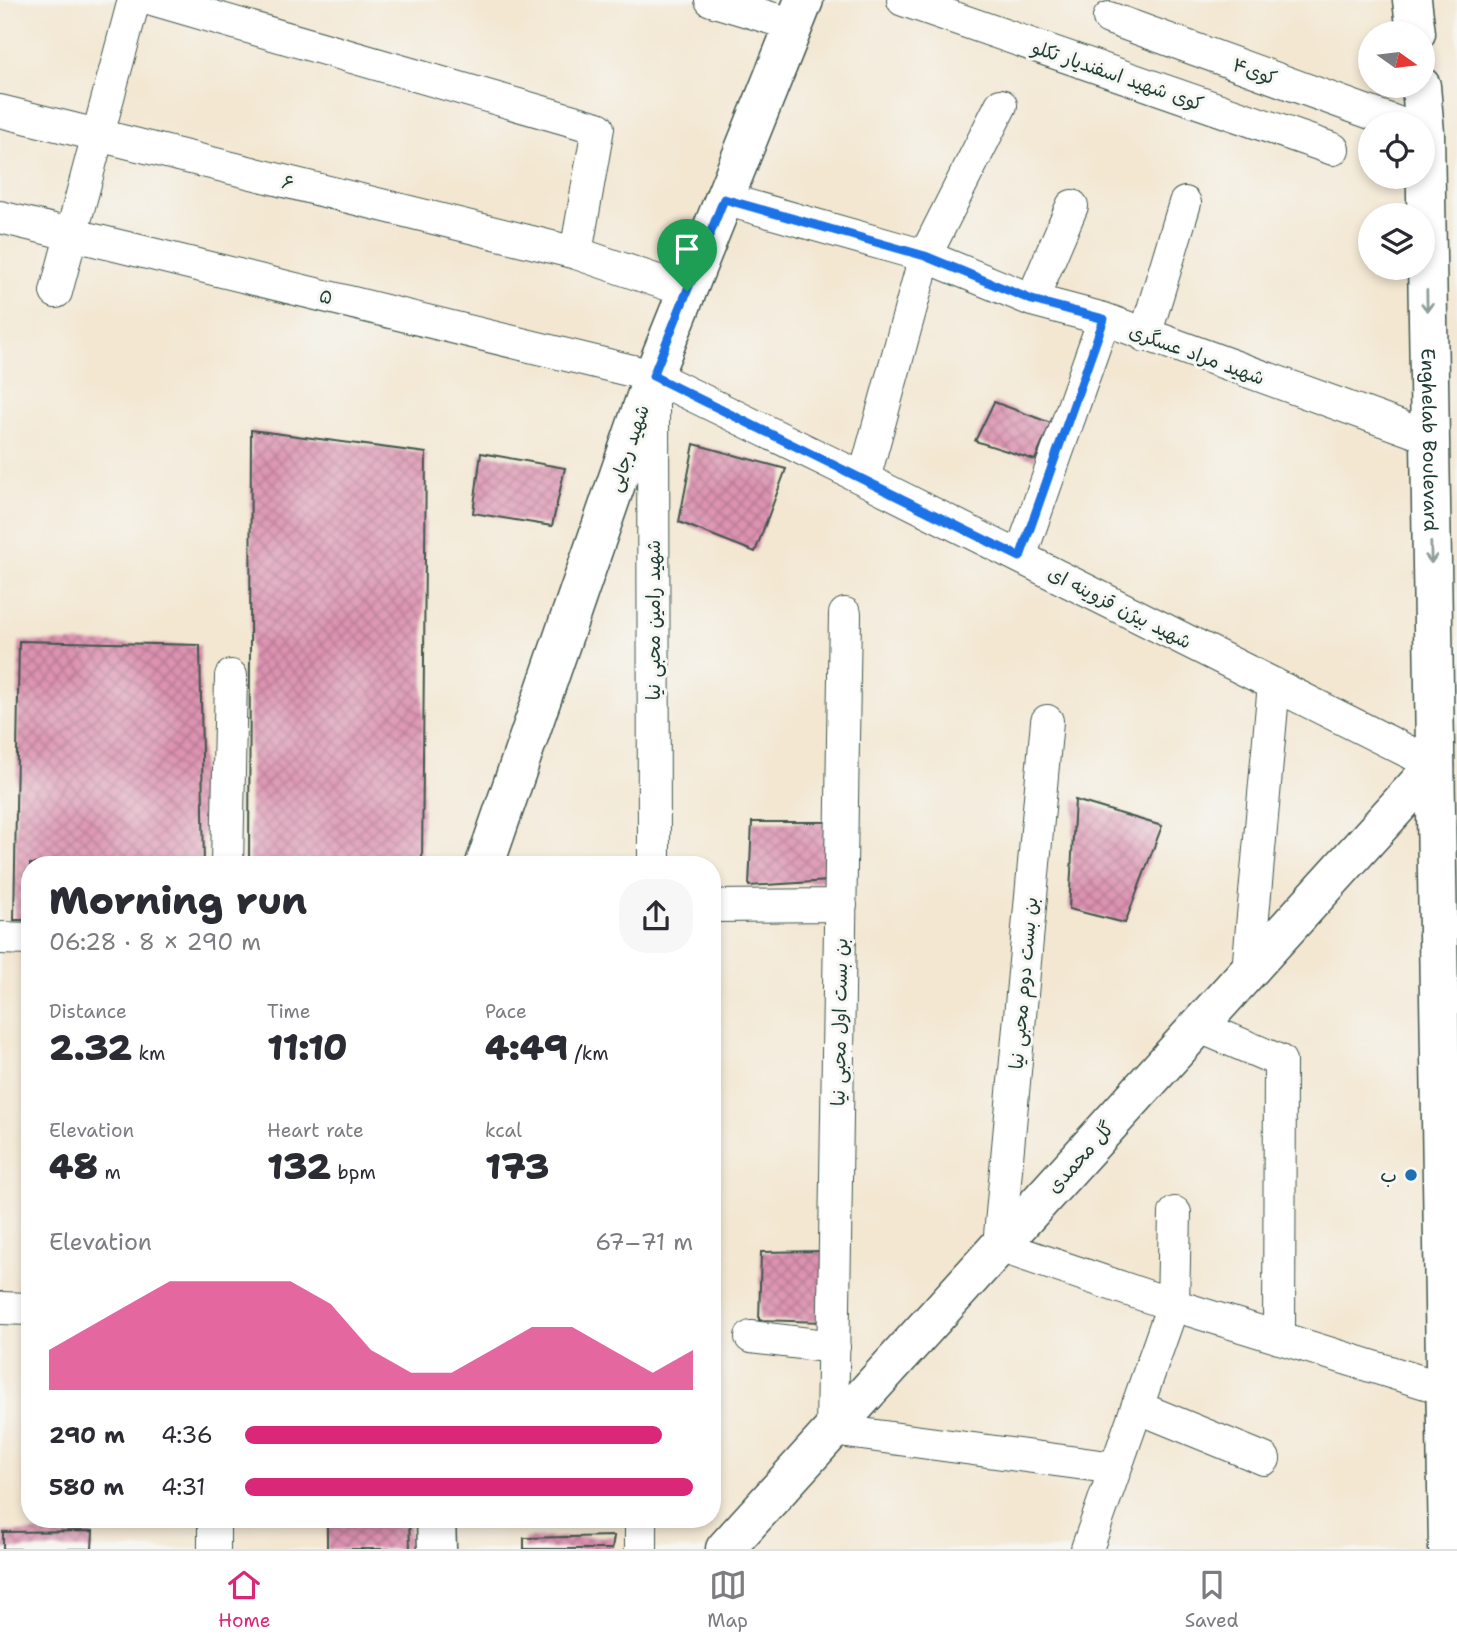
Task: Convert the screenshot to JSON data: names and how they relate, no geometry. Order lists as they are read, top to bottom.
{
  "streets": {
    "street": [
      "کوی۴",
      "کوی شهید اسفندیار تکلو",
      "۶",
      "۵",
      "شهید مراد عسگری",
      "Enghelab Boulevard",
      "شهید رجایی",
      "شهید بیژن قزوینه ای",
      "شهید رامین محبی نیا",
      "بن بست دوم محبی نیا",
      "بن بست اول محبی نیا",
      "گل محمدی"
    ]
  },
  "crossings": [
    ["۶", "شهید رجایی"],
    ["۵", "شهید رجایی"],
    ["۵", "شهید بیژن قزوینه ای"],
    ["۵", "شهید رامین محبی نیا"],
    ["شهید مراد عسگری", "Enghelab Boulevard"],
    ["شهید مراد عسگری", "شهید رجایی"],
    ["Enghelab Boulevard", "شهید بیژن قزوینه ای"],
    ["Enghelab Boulevard", "گل محمدی"],
    ["شهید رجایی", "شهید بیژن قزوینه ای"],
    ["شهید رجایی", "شهید رامین محبی نیا"],
    ["شهید بیژن قزوینه ای", "شهید رامین محبی نیا"],
    ["شهید بیژن قزوینه ای", "گل محمدی"],
    ["بن بست دوم محبی نیا", "گل محمدی"],
    ["بن بست اول محبی نیا", "گل محمدی"]
  ],
  "places": ["ب"],
  "north": "right",
  "page": {
    "heading": ["Morning run", "06:28 · 8 × 290 m"],
    "stats": [
      ["Distance", "2.32 km"],
      ["Time", "11:10"],
      ["Pace", "4:49 /km"],
      ["Elevation", "48 m"],
      ["Heart rate", "132 bpm"],
      ["kcal", "173"]
    ],
    "chart": ["Elevation", "67–71 m"],
    "list": [
      {
        "name": "290 m",
        "note": "4:36"
      },
      {
        "name": "580 m",
        "note": "4:31"
      }
    ],
    "tabs": ["Home", "Map", "Saved"]
  }
}
